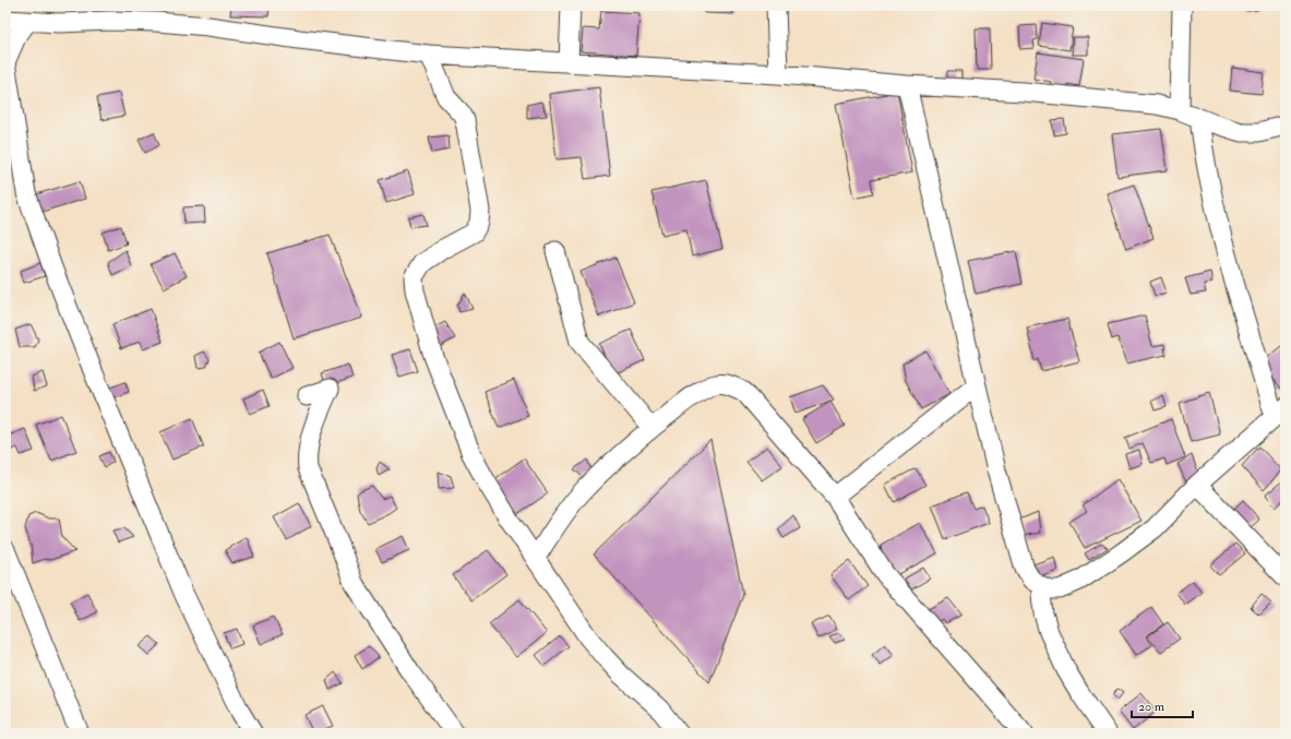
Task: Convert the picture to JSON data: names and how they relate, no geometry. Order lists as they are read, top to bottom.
{
  "scale_bar": "20 m"
}
